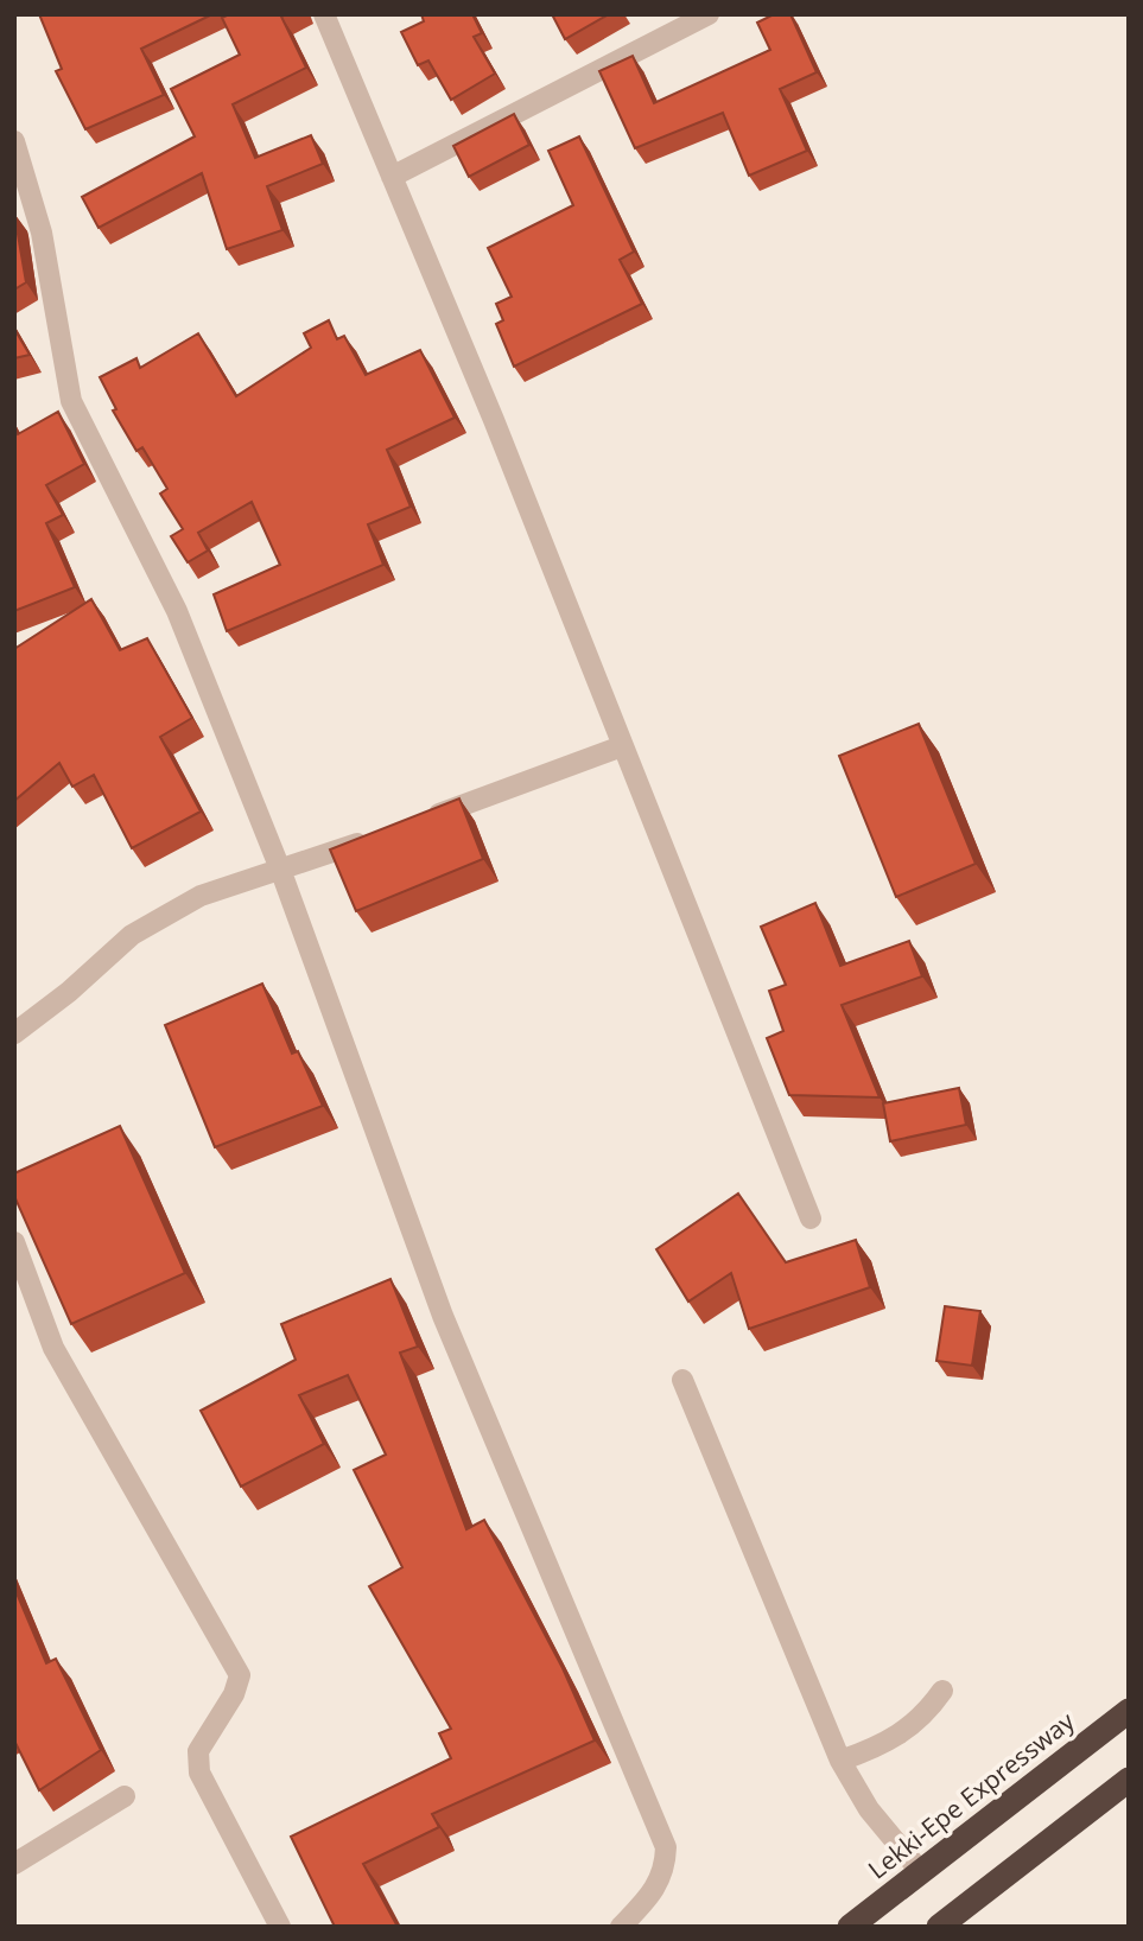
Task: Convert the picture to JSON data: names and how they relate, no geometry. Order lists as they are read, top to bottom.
{
  "streets": {
    "highway": ["Lekki-Epe Expressway"]
  }
}
